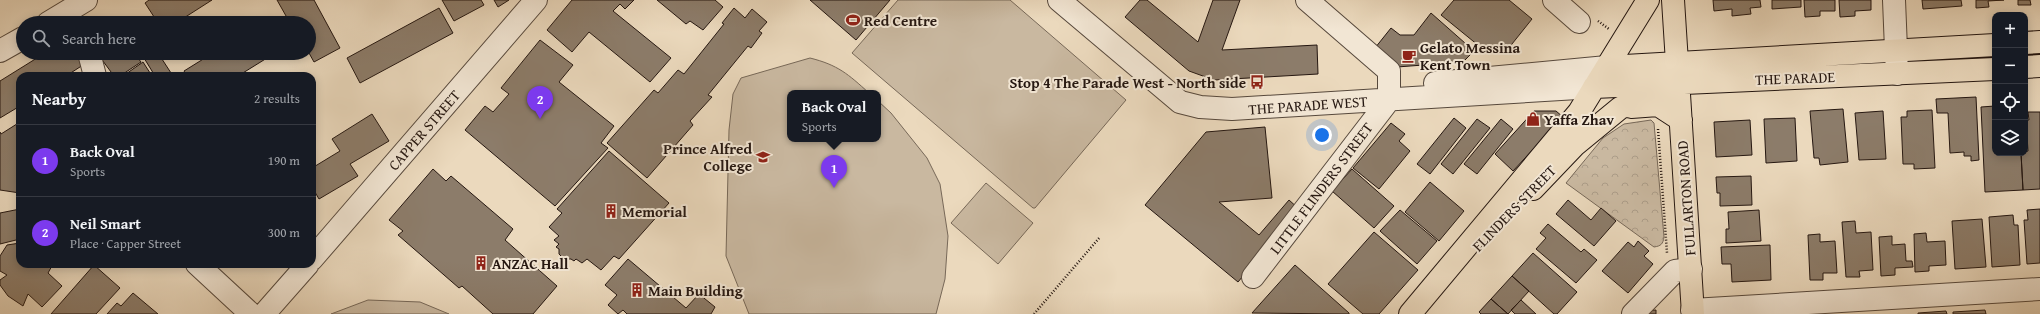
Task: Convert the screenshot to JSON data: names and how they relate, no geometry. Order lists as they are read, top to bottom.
{
  "streets": {
    "main road": ["THE PARADE", "FULLARTON ROAD", "FLINDERS STREET"],
    "street": ["THE PARADE WEST", "CAPPER STREET", "LITTLE FLINDERS STREET"]
  },
  "crossings": [
    ["THE PARADE", "THE PARADE WEST"],
    ["THE PARADE", "FULLARTON ROAD"],
    ["THE PARADE", "FLINDERS STREET"],
    ["THE PARADE WEST", "LITTLE FLINDERS STREET"],
    ["THE PARADE WEST", "FLINDERS STREET"],
    ["FULLARTON ROAD", "FLINDERS STREET"]
  ],
  "places": {
    "sports": ["Red Centre"],
    "cafe": ["Gelato Messina Kent Town"],
    "bus stop": ["Stop 4 The Parade West - North side"],
    "shop": ["Yaffa Zhav"],
    "school or university": ["Prince Alfred College"],
    "building": ["Memorial", "ANZAC Hall", "Main Building"]
  },
  "page": {
    "map_buttons": ["+", "−"],
    "search": "Search here",
    "heading": ["Nearby", "2 results"],
    "pins": ["2", "1"],
    "popup": ["Back Oval", "Sports"],
    "list": [
      {
        "mark": "1",
        "name": "Back Oval",
        "note": "Sports",
        "value": "190 m"
      },
      {
        "mark": "2",
        "name": "Neil Smart",
        "note": "Place · Capper Street",
        "value": "300 m"
      }
    ]
  }
}
